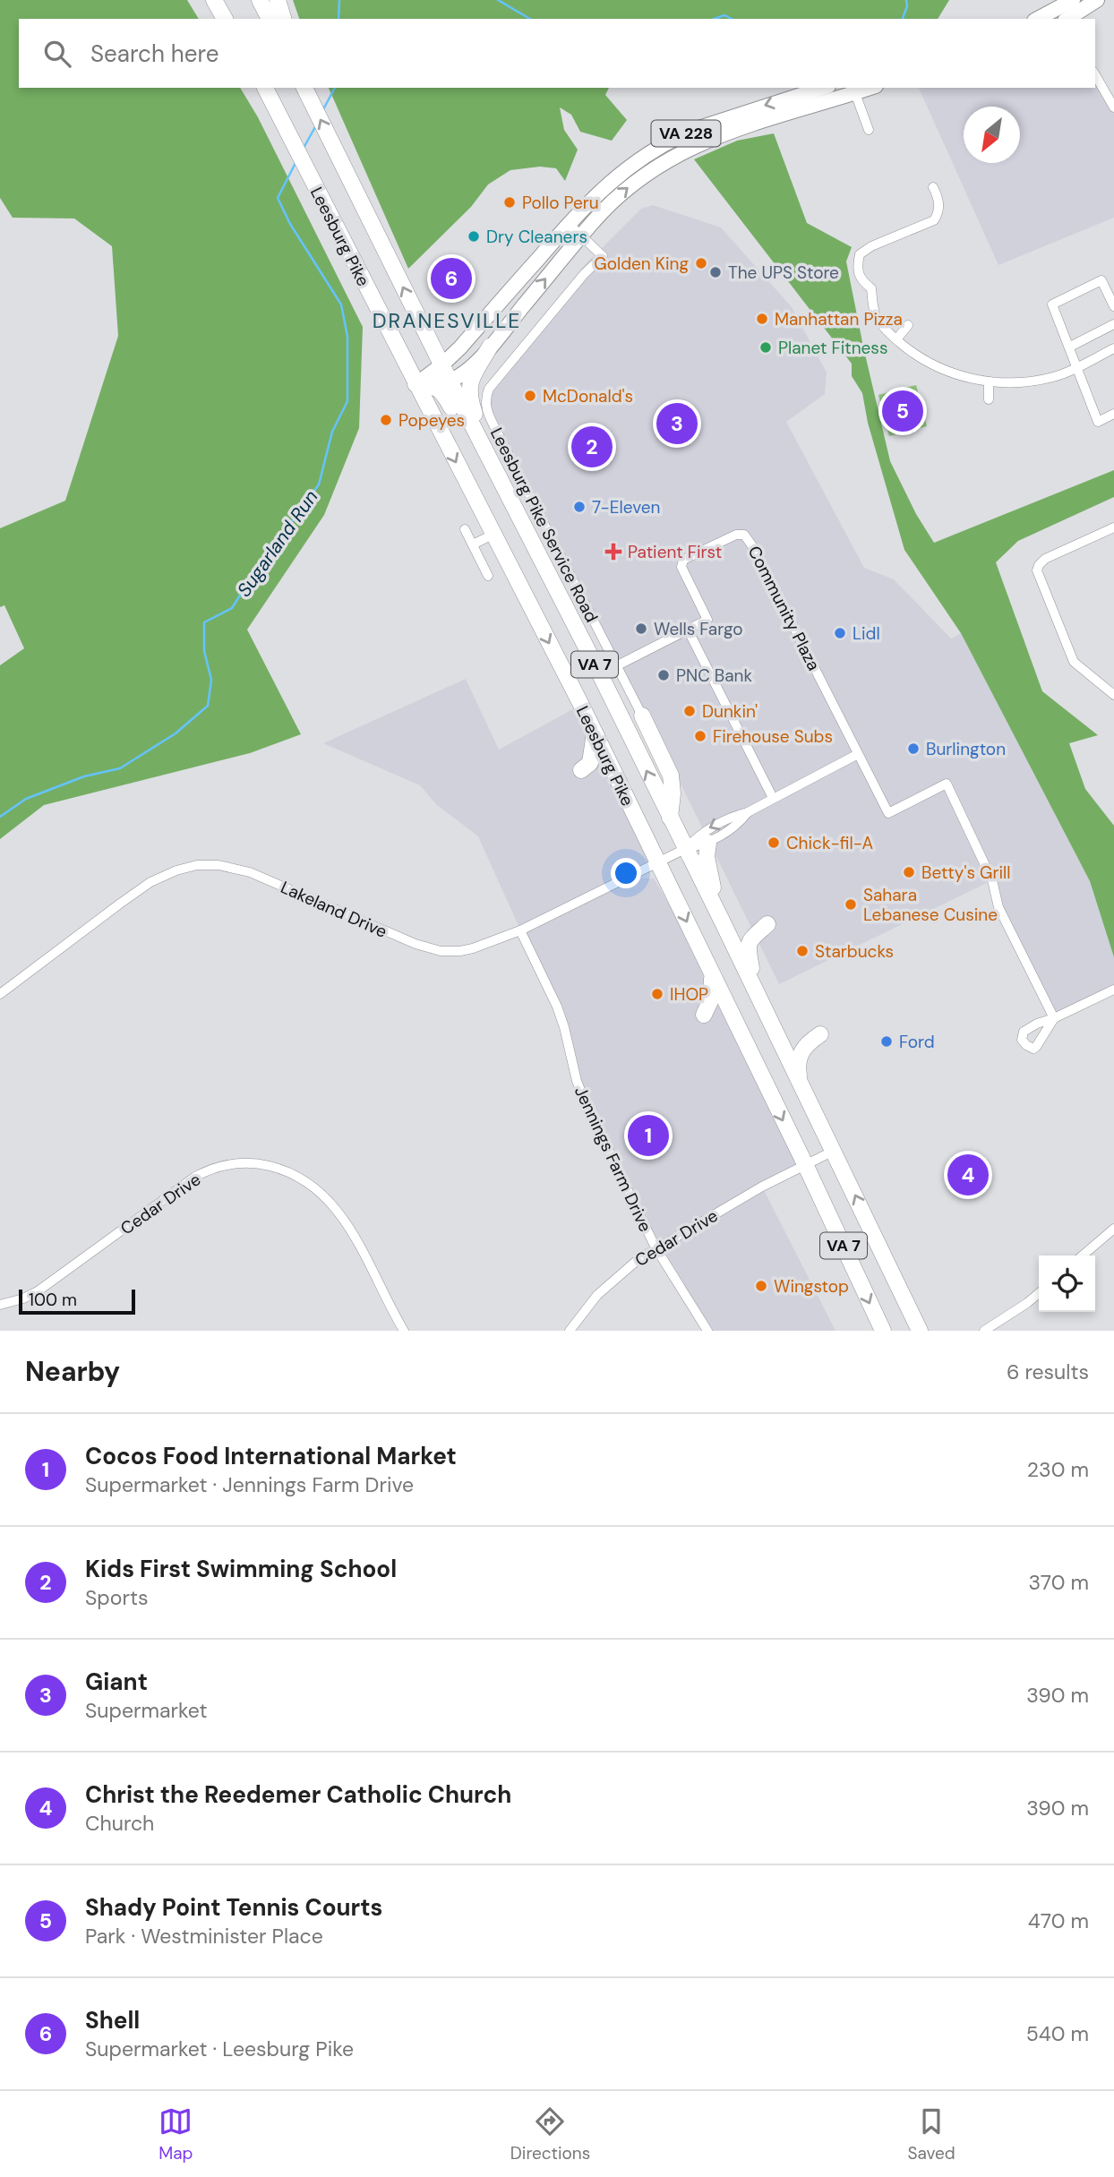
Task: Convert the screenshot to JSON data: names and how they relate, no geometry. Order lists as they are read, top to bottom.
{
  "streets": {
    "highway": ["Leesburg Pike", "VA 7"],
    "main road": ["VA 228"],
    "street": [
      "Leesburg Pike Service Road",
      "Community Plaza",
      "Lakeland Drive",
      "Jennings Farm Drive",
      "Cedar Drive"
    ]
  },
  "crossings": [
    ["VA 228", "Leesburg Pike"],
    ["VA 228", "Leesburg Pike Service Road"],
    ["Leesburg Pike", "Community Plaza"],
    ["Leesburg Pike", "Lakeland Drive"],
    ["Leesburg Pike", "Cedar Drive"],
    ["Leesburg Pike Service Road", "Community Plaza"],
    ["Lakeland Drive", "Jennings Farm Drive"],
    ["Jennings Farm Drive", "Cedar Drive"]
  ],
  "districts": ["DRANESVILLE"],
  "water": ["Sugarland Run"],
  "places": {
    "other": [
      "Pollo Peru",
      "Dry Cleaners",
      "Golden King",
      "The UPS Store",
      "Manhattan Pizza",
      "Planet Fitness",
      "McDonald's",
      "Popeyes",
      "7-Eleven",
      "Wells Fargo",
      "Lidl",
      "PNC Bank",
      "Dunkin'",
      "Firehouse Subs",
      "Burlington",
      "Chick-fil-A",
      "Betty's Grill",
      "Sahara Lebanese Cusine",
      "Starbucks",
      "IHOP",
      "Ford",
      "Wingstop"
    ],
    "health": ["Patient First"]
  },
  "scale_bar": "100 m",
  "north": "bottom left",
  "page": {
    "search": "Search here",
    "pins": [
      "6",
      "5",
      "3",
      "2",
      "1",
      "4"
    ],
    "scale": "100 m",
    "heading": ["Nearby", "6 results"],
    "list": [
      {
        "mark": "1",
        "name": "Cocos Food International Market",
        "note": "Supermarket · Jennings Farm Drive",
        "value": "230 m"
      },
      {
        "mark": "2",
        "name": "Kids First Swimming School",
        "note": "Sports",
        "value": "370 m"
      },
      {
        "mark": "3",
        "name": "Giant",
        "note": "Supermarket",
        "value": "390 m"
      },
      {
        "mark": "4",
        "name": "Christ the Reedemer Catholic Church",
        "note": "Church",
        "value": "390 m"
      },
      {
        "mark": "5",
        "name": "Shady Point Tennis Courts",
        "note": "Park · Westminister Place",
        "value": "470 m"
      },
      {
        "mark": "6",
        "name": "Shell",
        "note": "Supermarket · Leesburg Pike",
        "value": "540 m"
      }
    ],
    "nav": ["Map", "Directions", "Saved"]
  }
}
